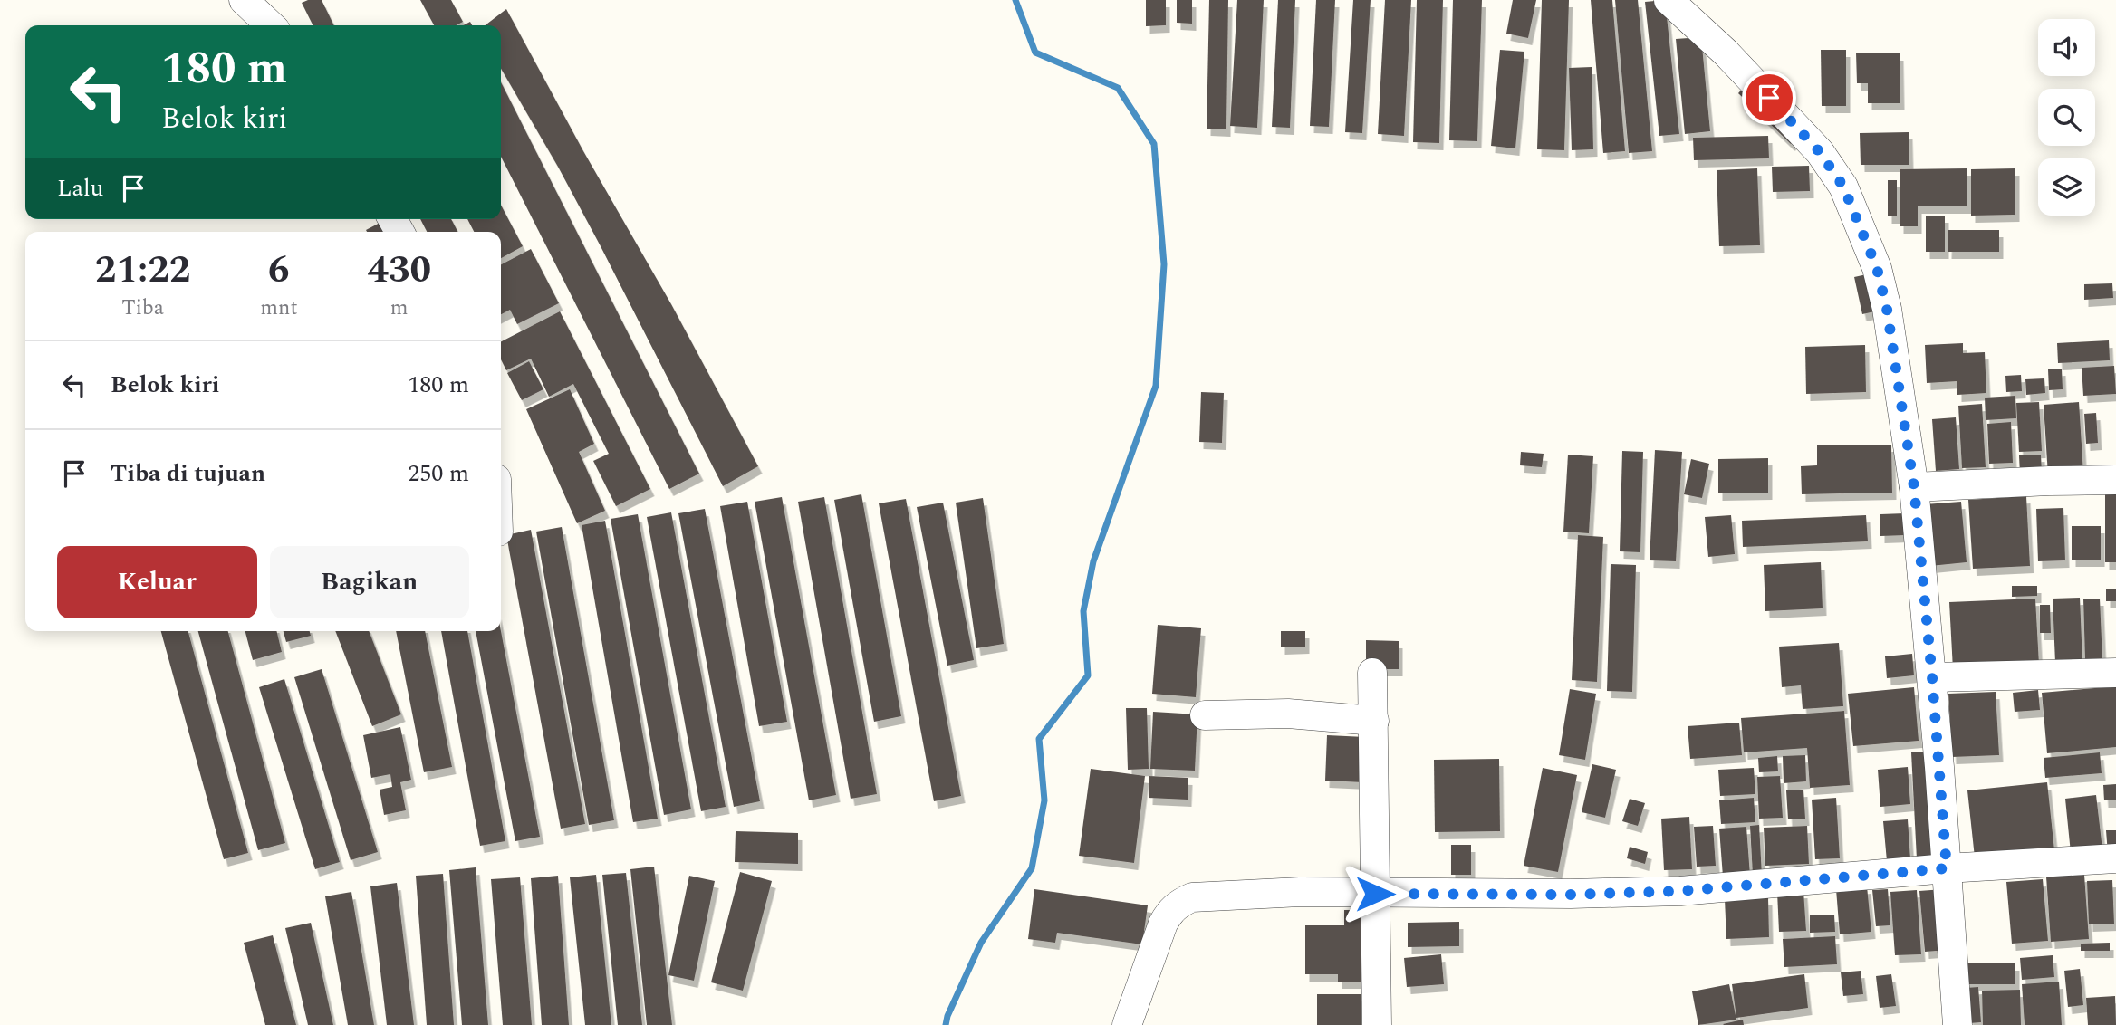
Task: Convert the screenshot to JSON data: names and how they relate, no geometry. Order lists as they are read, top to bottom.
{
  "page": {
    "turn": ["180 m", "Belok kiri"],
    "then": "Lalu",
    "eta": [
      "21:22",
      "Tiba",
      "6",
      "mnt",
      "430",
      "m"
    ],
    "list": [
      {
        "name": "Belok kiri",
        "value": "180 m"
      },
      {
        "name": "Tiba di tujuan",
        "value": "250 m"
      }
    ],
    "buttons": ["Keluar", "Bagikan"]
  }
}
